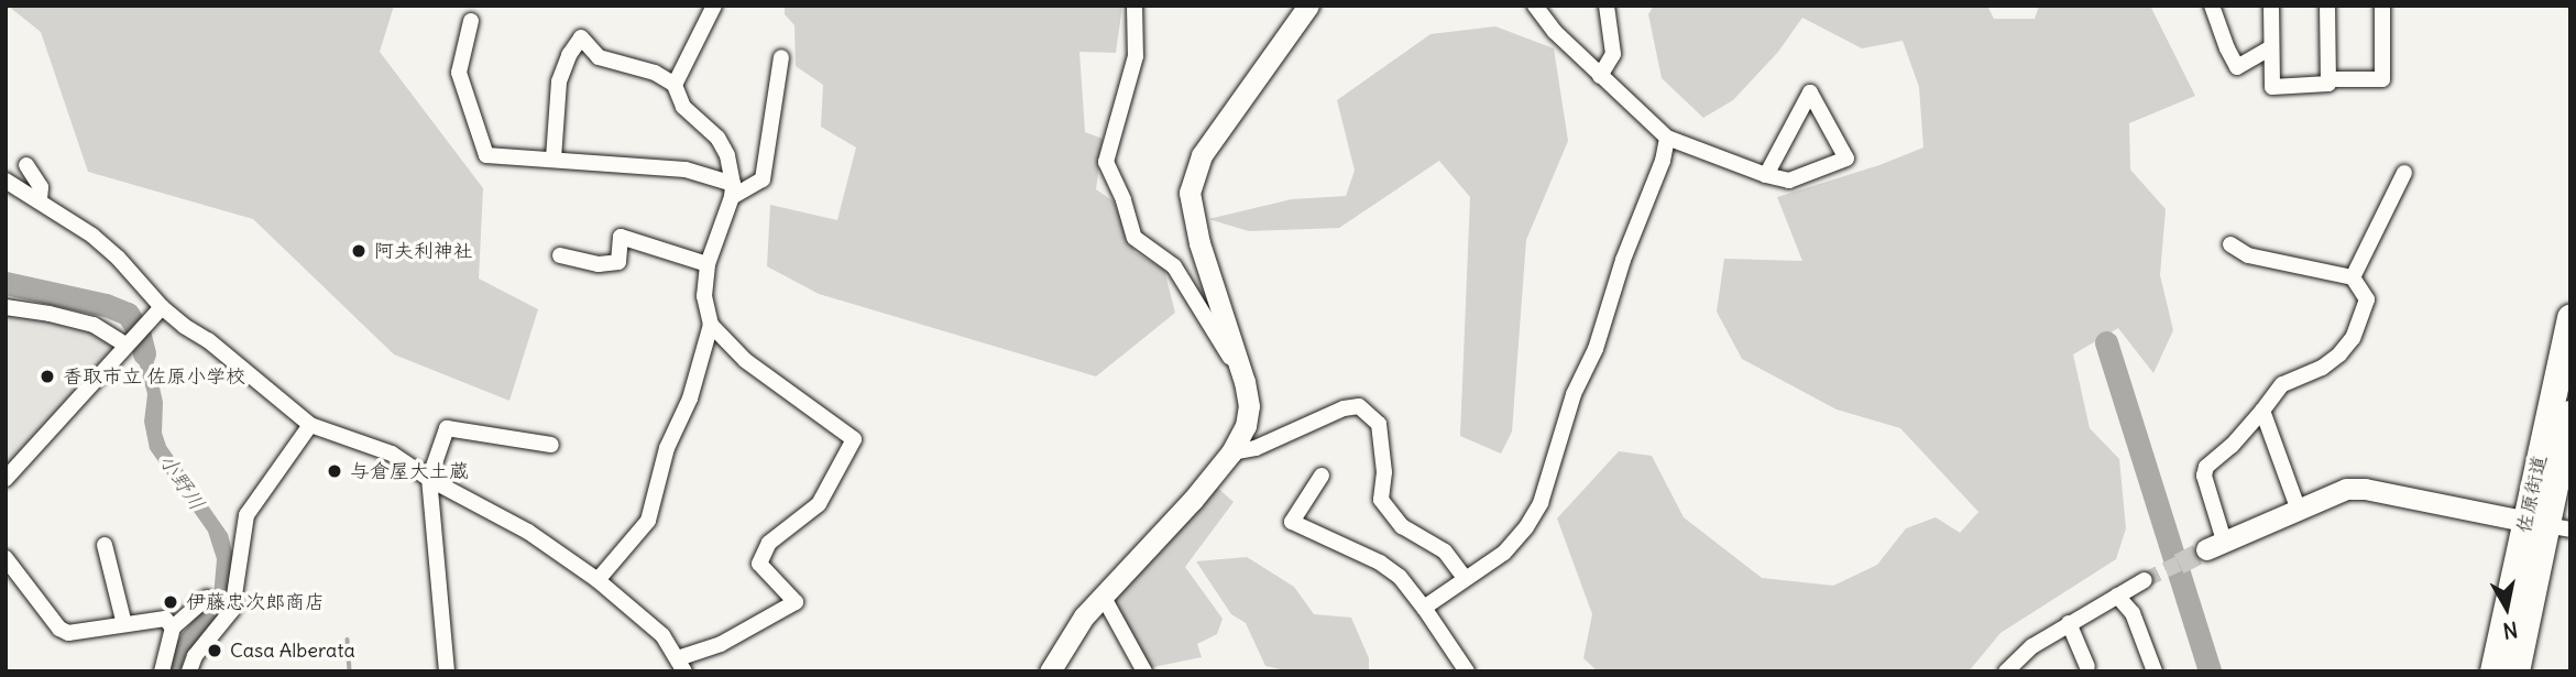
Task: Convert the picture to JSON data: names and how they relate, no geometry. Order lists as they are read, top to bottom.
{
  "streets": {
    "highway": ["佐原街道"]
  },
  "water": ["小野川"],
  "places": [
    "阿夫利神社",
    "香取市立 佐原小学校",
    "与倉屋大土蔵",
    "伊藤忠次郎商店",
    "Casa Alberata"
  ],
  "north": "bottom"
}
